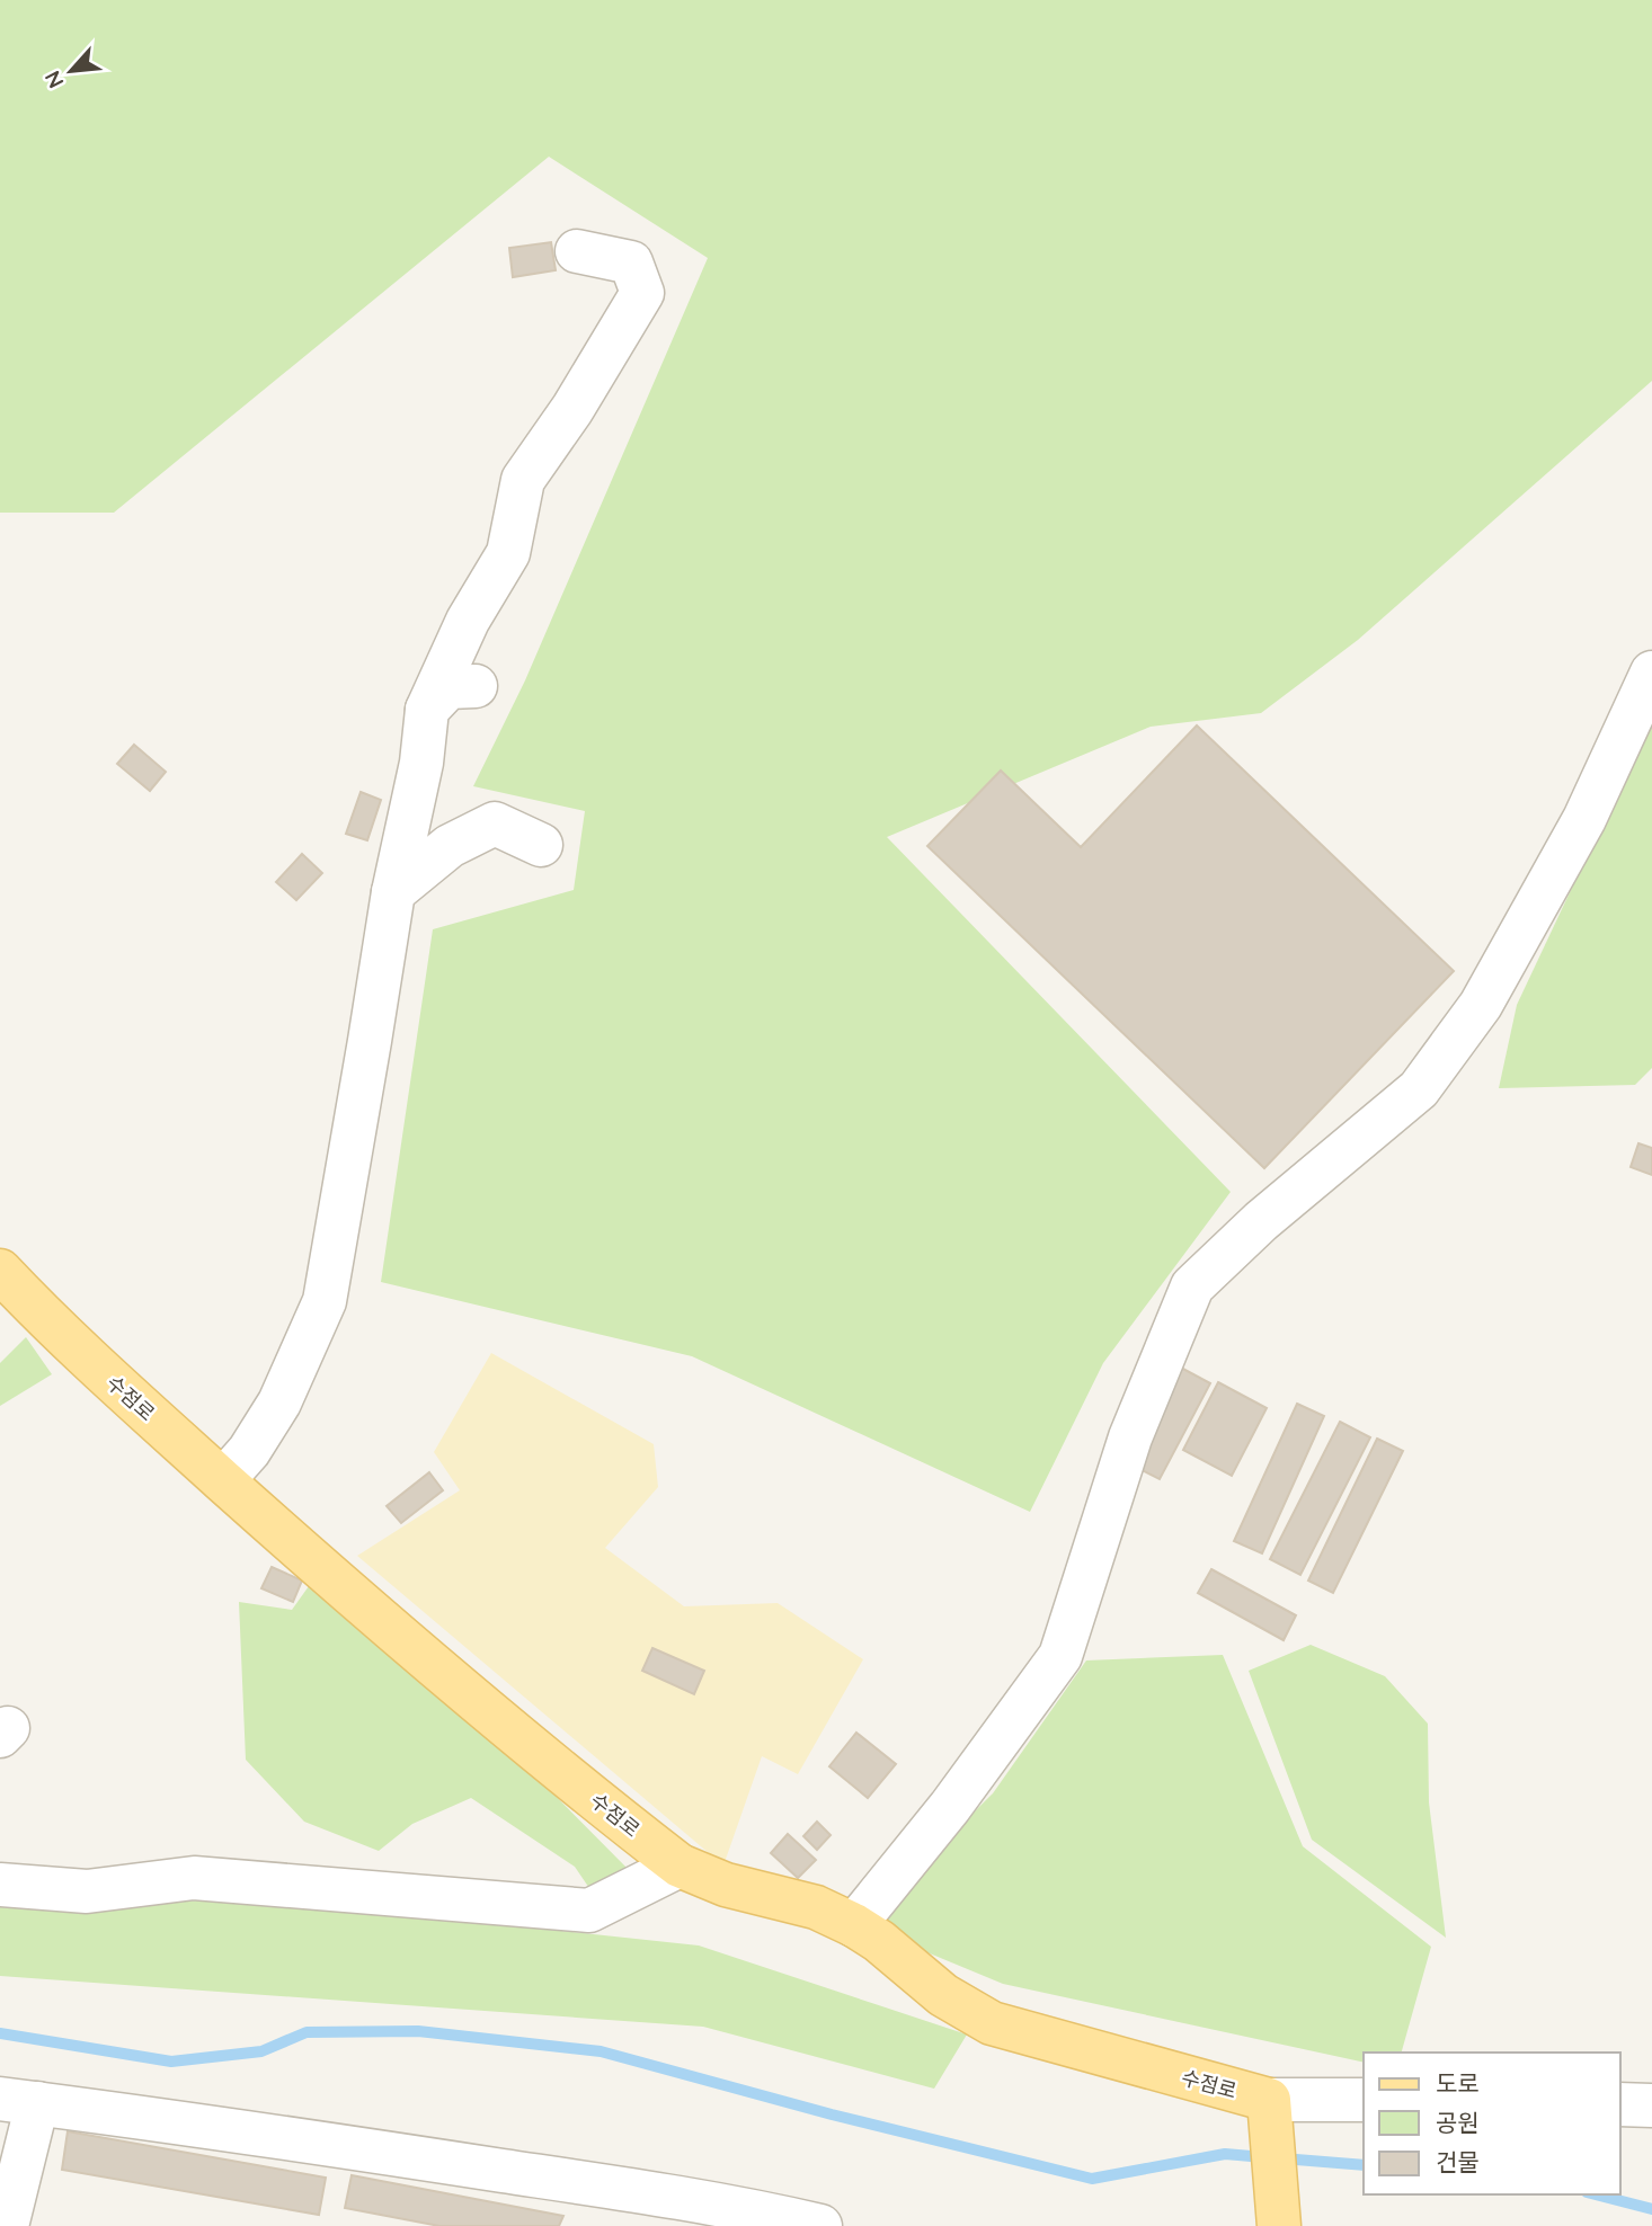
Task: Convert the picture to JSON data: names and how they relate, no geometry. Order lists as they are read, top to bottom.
{
  "streets": {
    "main road": ["수점로"]
  },
  "legend": ["도로", "공원", "건물"],
  "north": "bottom left"
}
